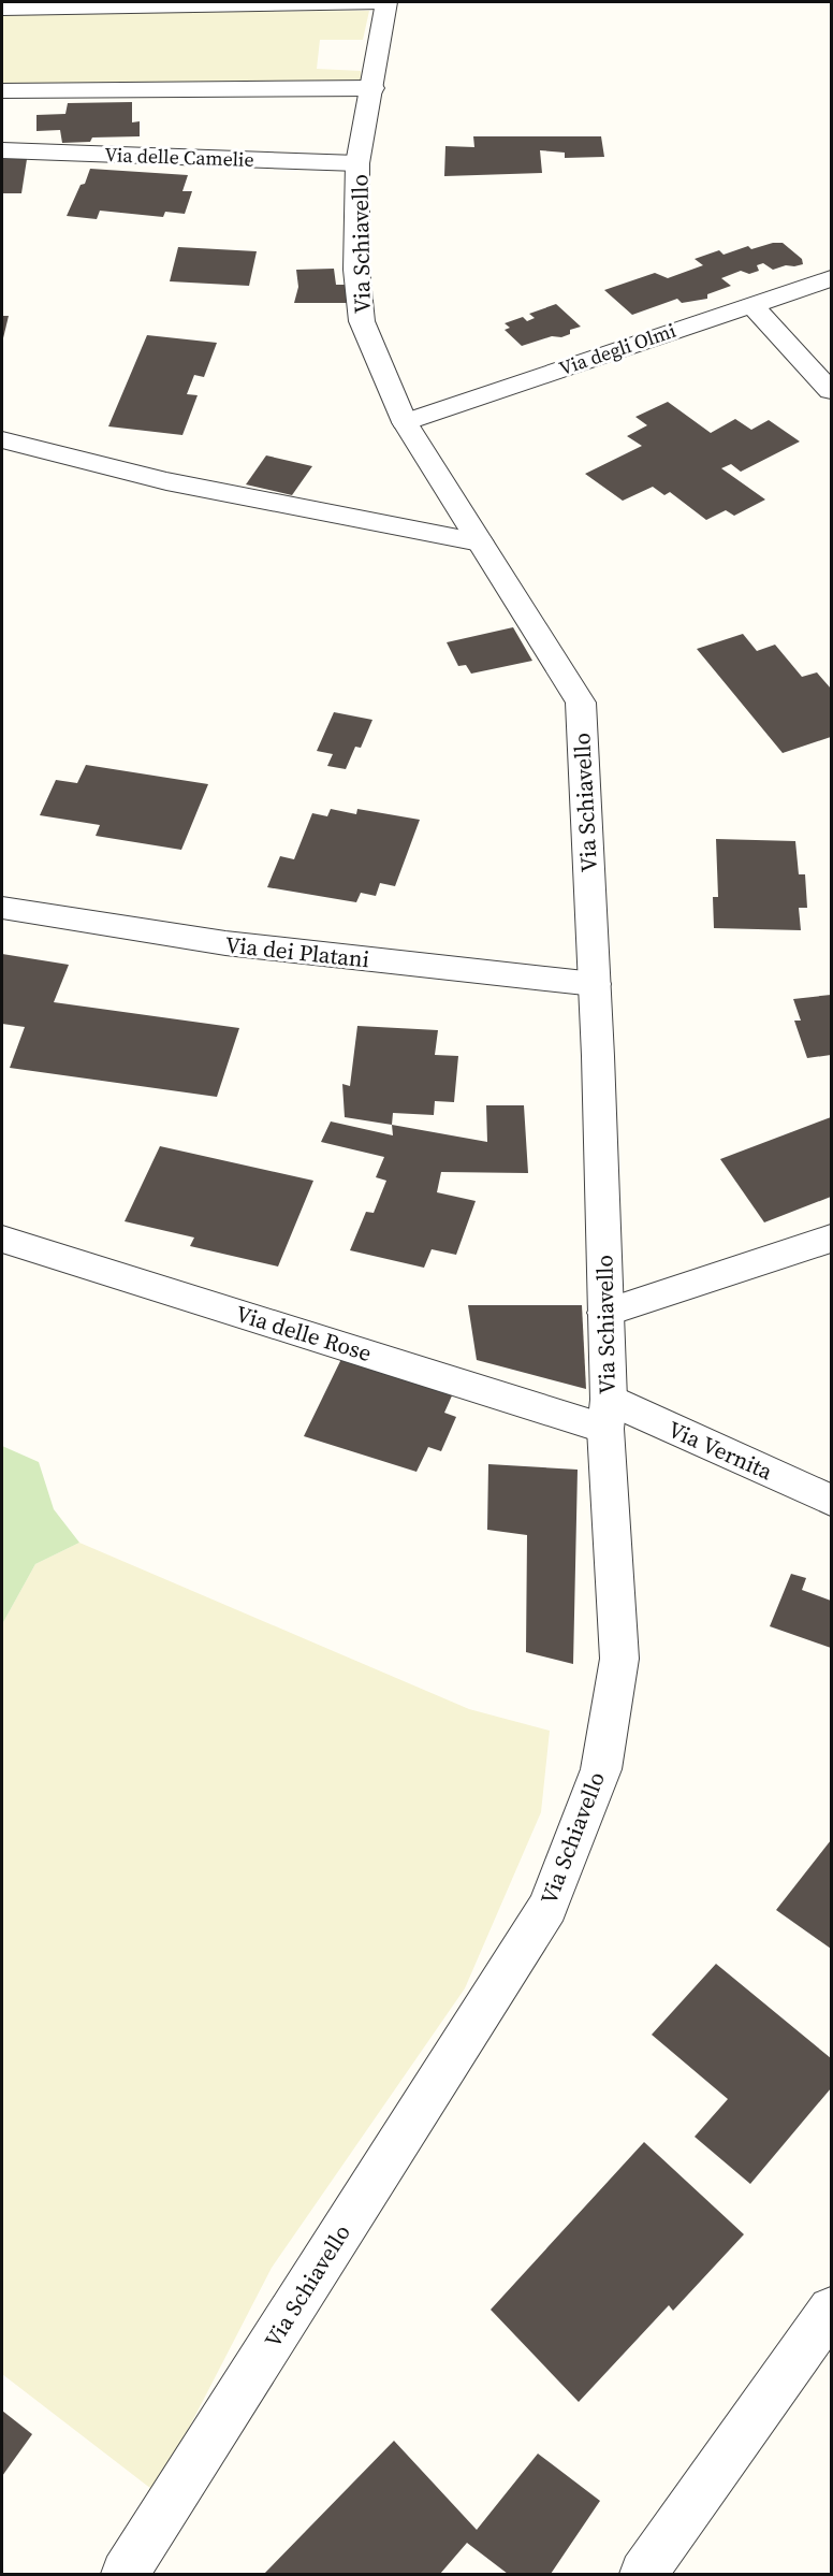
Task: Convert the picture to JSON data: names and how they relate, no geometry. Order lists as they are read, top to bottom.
{
  "streets": {
    "street": [
      "Via delle Camelie",
      "Via Schiavello",
      "Via degli Olmi",
      "Via dei Platani",
      "Via delle Rose",
      "Via Vernita"
    ]
  },
  "crossings": [
    ["Via delle Camelie", "Via Schiavello"],
    ["Via Schiavello", "Via degli Olmi"],
    ["Via Schiavello", "Via dei Platani"],
    ["Via Schiavello", "Via delle Rose"],
    ["Via Schiavello", "Via Vernita"],
    ["Via delle Rose", "Via Vernita"]
  ]
}
